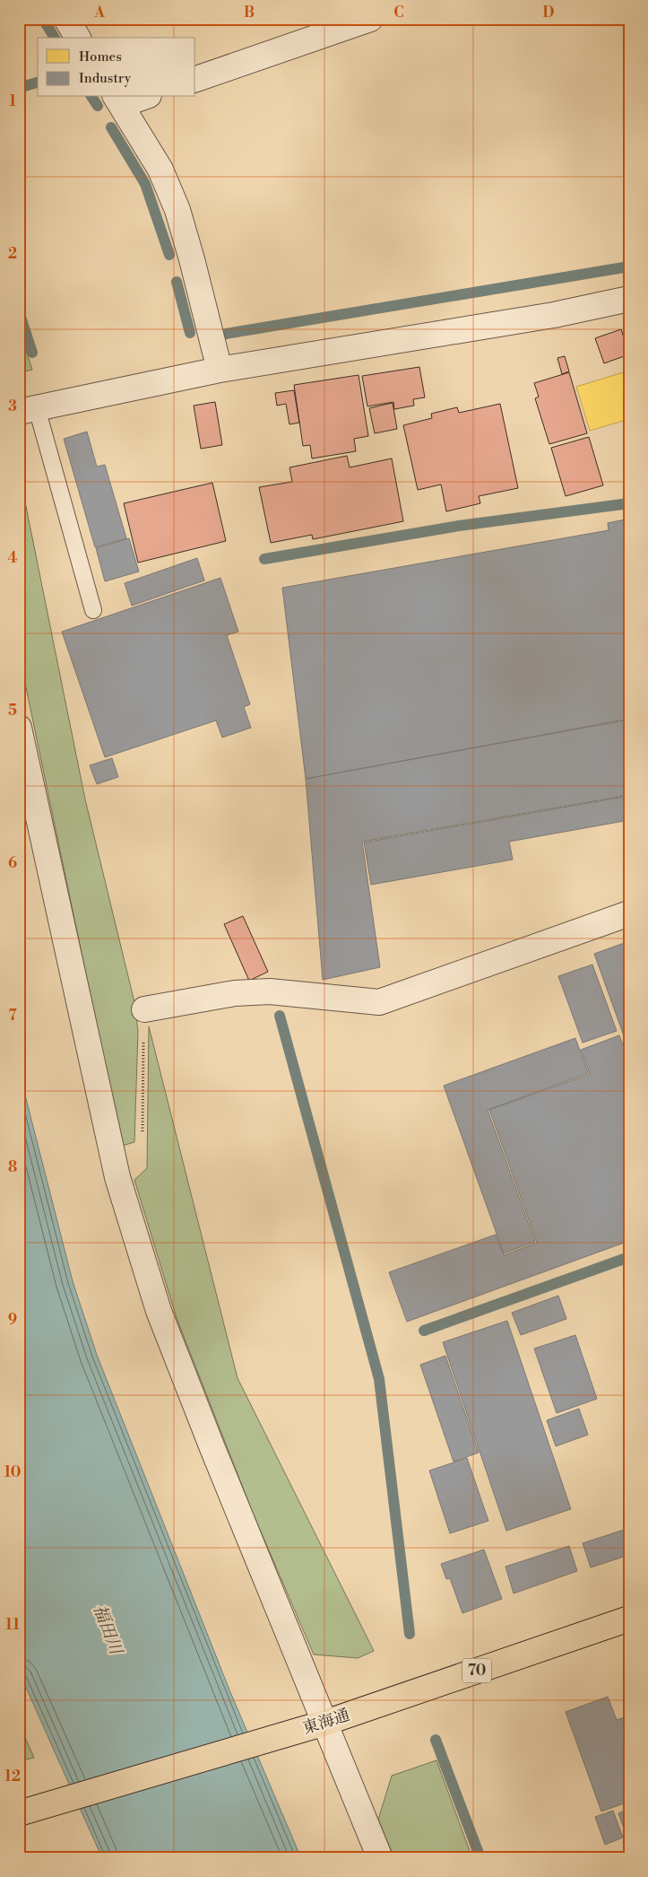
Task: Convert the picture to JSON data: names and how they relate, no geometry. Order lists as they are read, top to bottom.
{
  "streets": {
    "main road": ["70", "東海通"]
  },
  "water": ["福田川"],
  "legend": ["Homes", "Industry"],
  "grid": {
    "columns": [
      "A",
      "B",
      "C",
      "D"
    ],
    "rows": [
      "1",
      "2",
      "3",
      "4",
      "5",
      "6",
      "7",
      "8",
      "9",
      "10",
      "11",
      "12"
    ]
  }
}
